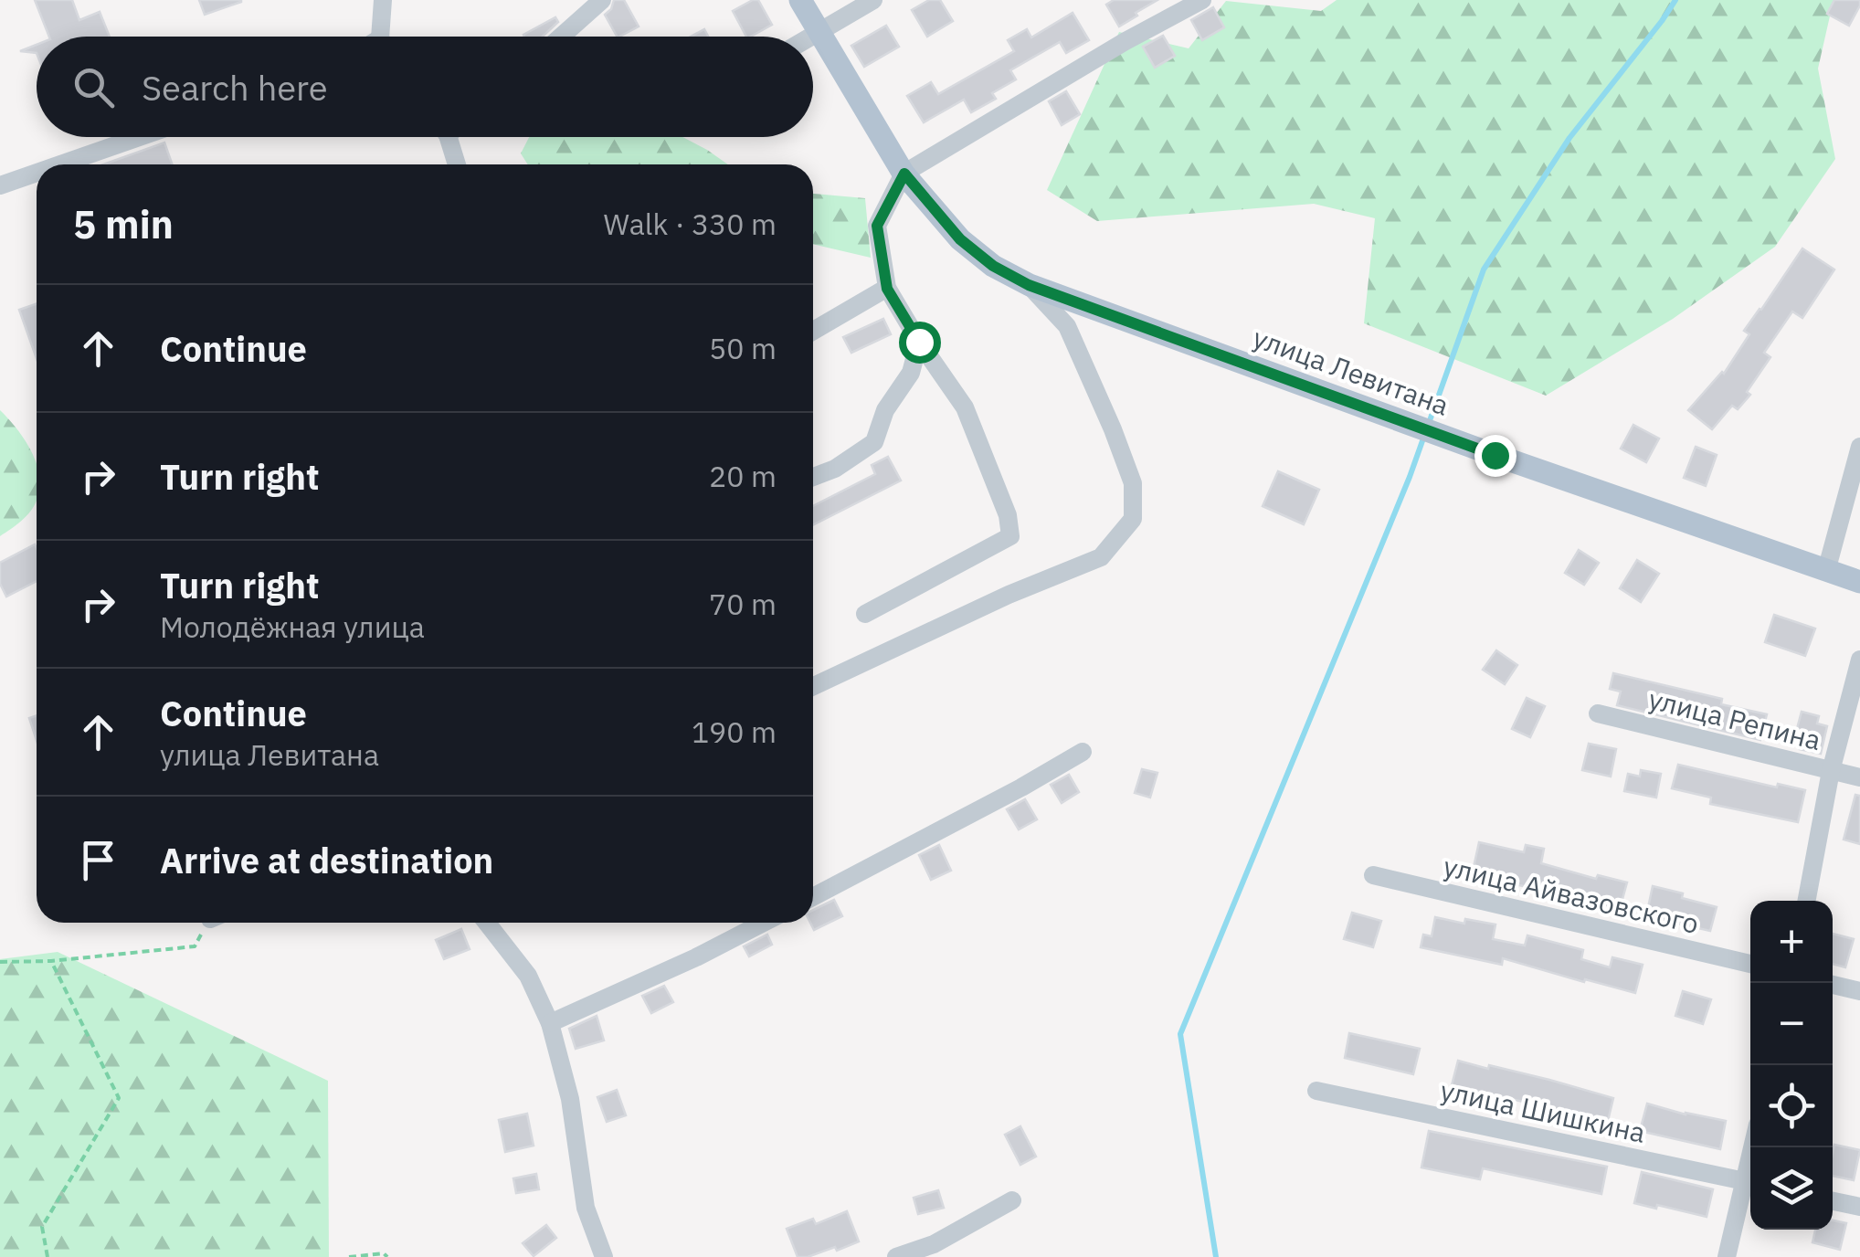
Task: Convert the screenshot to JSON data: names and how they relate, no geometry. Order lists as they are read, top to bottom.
{
  "streets": {
    "main road": ["улица Левитана"],
    "street": ["улица Репина", "улица Айвазовского", "улица Шишкина"]
  },
  "page": {
    "search": "Search here",
    "heading": ["5 min", "Walk · 330 m"],
    "list": [
      ["Continue", "50 m"],
      ["Turn right", "20 m"],
      ["Turn right", "Молодёжная улица", "70 m"],
      ["Continue", "улица Левитана", "190 m"],
      "Arrive at destination"
    ],
    "map_buttons": ["+", "−"]
  }
}
